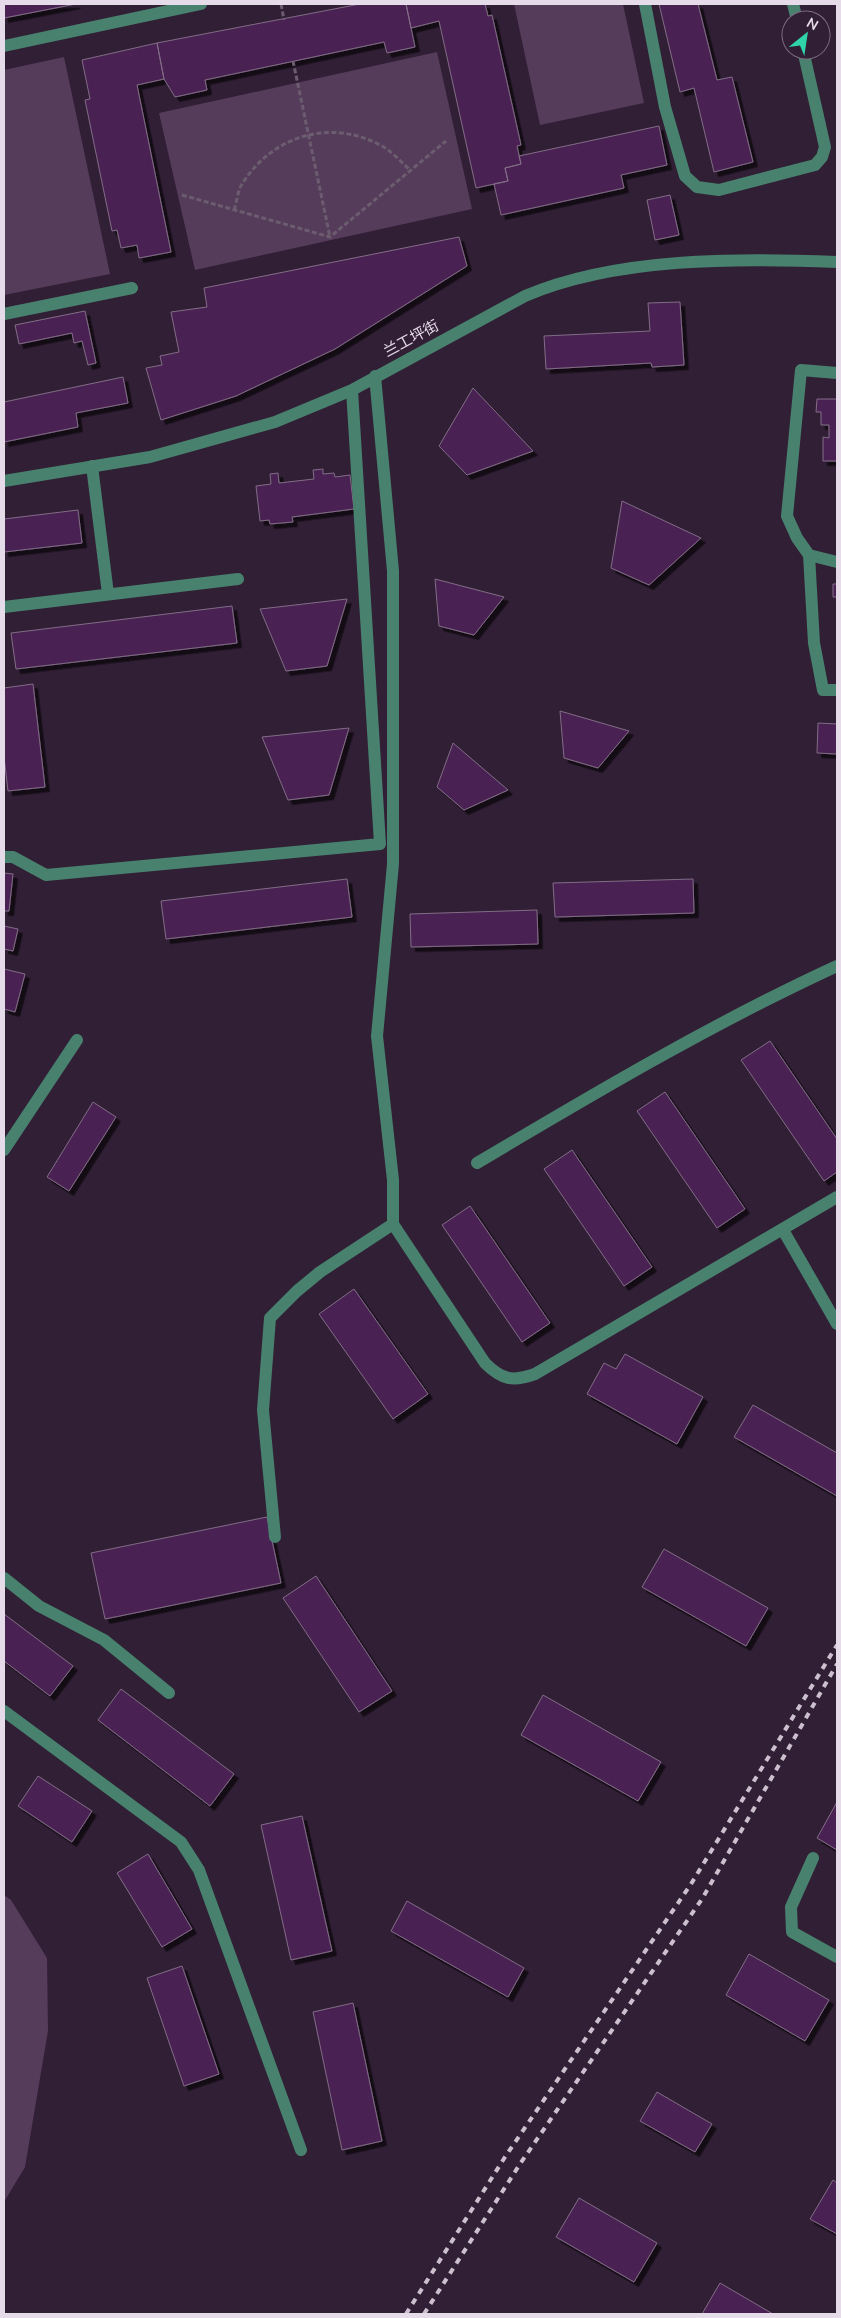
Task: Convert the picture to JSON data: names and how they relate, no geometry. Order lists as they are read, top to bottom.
{
  "streets": {
    "street": ["兰工坪街"]
  },
  "north": "top right"
}
